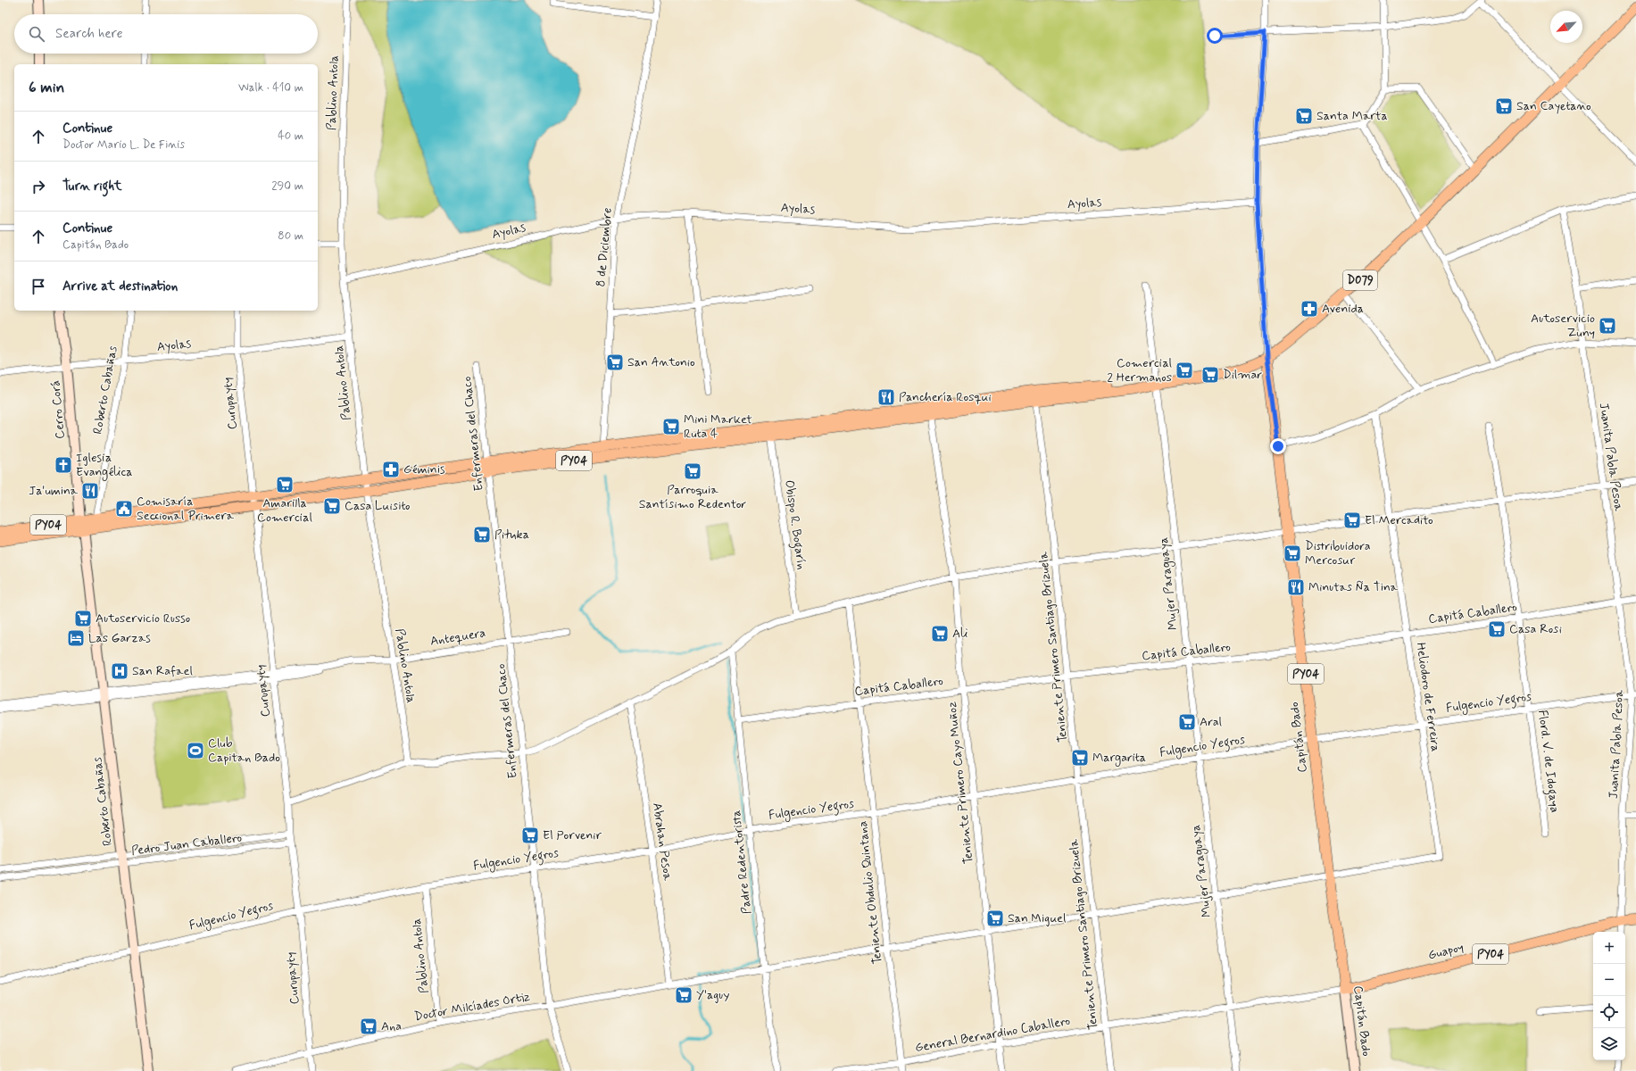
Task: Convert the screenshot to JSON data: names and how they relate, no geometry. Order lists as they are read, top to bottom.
{
  "streets": {
    "main road": [
      "D079",
      "Roberto Cabañas",
      "Cerro Corá",
      "PY04",
      "Capitán Bado",
      "Guapoy"
    ],
    "street": [
      "Pablino Antola",
      "Ayolas",
      "8 de Diciembre",
      "Curupayty",
      "Enfermeras del Chaco",
      "Juanita Pabla Pesoa",
      "Obispo R. Bogarín",
      "Mujer Paraguaya",
      "Capitá Caballero",
      "Antequera",
      "Teniente Primero Santiago Brizuela",
      "Heliodoro de Ferreira",
      "Fulgencio Yegros",
      "Flord. V. de Idogaya",
      "Teniente Primero Cayo Muñoz",
      "Abrahan Pesoa",
      "Pedro Juan Caballero",
      "Padre Redentorista",
      "Teniente Obdulio Quintana",
      "Doctor Milcíades Ortiz",
      "General Bernardino Caballero"
    ]
  },
  "crossings": [
    ["Pablino Antola", "Ayolas"],
    ["Pablino Antola", "PY04"],
    ["Pablino Antola", "Antequera"],
    ["Pablino Antola", "Fulgencio Yegros"],
    ["Pablino Antola", "Doctor Milcíades Ortiz"],
    ["Ayolas", "8 de Diciembre"],
    ["Ayolas", "Roberto Cabañas"],
    ["Ayolas", "Curupayty"],
    ["Ayolas", "Cerro Corá"],
    ["8 de Diciembre", "PY04"],
    ["D079", "PY04"],
    ["D079", "Capitán Bado"],
    ["Roberto Cabañas", "Cerro Corá"],
    ["Roberto Cabañas", "PY04"],
    ["Roberto Cabañas", "Antequera"],
    ["Roberto Cabañas", "Fulgencio Yegros"],
    ["Roberto Cabañas", "Pedro Juan Caballero"],
    ["Curupayty", "PY04"],
    ["Curupayty", "Antequera"],
    ["Curupayty", "Fulgencio Yegros"],
    ["Curupayty", "Pedro Juan Caballero"],
    ["Curupayty", "Doctor Milcíades Ortiz"],
    ["Cerro Corá", "PY04"],
    ["Enfermeras del Chaco", "PY04"],
    ["Enfermeras del Chaco", "Antequera"],
    ["Enfermeras del Chaco", "Fulgencio Yegros"],
    ["Enfermeras del Chaco", "Doctor Milcíades Ortiz"],
    ["Juanita Pabla Pesoa", "Capitá Caballero"],
    ["Juanita Pabla Pesoa", "Fulgencio Yegros"],
    ["Juanita Pabla Pesoa", "Guapoy"],
    ["PY04", "Obispo R. Bogarín"],
    ["PY04", "Mujer Paraguaya"],
    ["PY04", "Teniente Primero Santiago Brizuela"],
    ["PY04", "Capitán Bado"],
    ["PY04", "Teniente Primero Cayo Muñoz"],
    ["Mujer Paraguaya", "Capitá Caballero"],
    ["Mujer Paraguaya", "Fulgencio Yegros"],
    ["Mujer Paraguaya", "Doctor Milcíades Ortiz"],
    ["Mujer Paraguaya", "General Bernardino Caballero"],
    ["Capitá Caballero", "Teniente Primero Santiago Brizuela"],
    ["Capitá Caballero", "Heliodoro de Ferreira"],
    ["Capitá Caballero", "Capitán Bado"],
    ["Capitá Caballero", "Flord. V. de Idogaya"],
    ["Capitá Caballero", "Teniente Primero Cayo Muñoz"],
    ["Capitá Caballero", "Padre Redentorista"],
    ["Capitá Caballero", "Teniente Obdulio Quintana"],
    ["Teniente Primero Santiago Brizuela", "Fulgencio Yegros"],
    ["Teniente Primero Santiago Brizuela", "Doctor Milcíades Ortiz"],
    ["Teniente Primero Santiago Brizuela", "General Bernardino Caballero"],
    ["Heliodoro de Ferreira", "Fulgencio Yegros"],
    ["Heliodoro de Ferreira", "Doctor Milcíades Ortiz"],
    ["Fulgencio Yegros", "Capitán Bado"],
    ["Fulgencio Yegros", "Flord. V. de Idogaya"],
    ["Fulgencio Yegros", "Teniente Primero Cayo Muñoz"],
    ["Fulgencio Yegros", "Abrahan Pesoa"],
    ["Fulgencio Yegros", "Padre Redentorista"],
    ["Fulgencio Yegros", "Teniente Obdulio Quintana"],
    ["Capitán Bado", "Guapoy"],
    ["Capitán Bado", "Doctor Milcíades Ortiz"],
    ["Capitán Bado", "General Bernardino Caballero"],
    ["Teniente Primero Cayo Muñoz", "Doctor Milcíades Ortiz"],
    ["Teniente Primero Cayo Muñoz", "General Bernardino Caballero"],
    ["Abrahan Pesoa", "Doctor Milcíades Ortiz"],
    ["Padre Redentorista", "Doctor Milcíades Ortiz"],
    ["Teniente Obdulio Quintana", "Doctor Milcíades Ortiz"],
    ["Teniente Obdulio Quintana", "General Bernardino Caballero"],
    ["Guapoy", "General Bernardino Caballero"]
  ],
  "places": {
    "supermarket": [
      "San Cayetano",
      "Santa Marta",
      "Autoservicio Zuny",
      "San Antonio",
      "Comercial 2 Hermanos",
      "Dilmar",
      "Mini Market Ruta 4",
      "Parroquia Santísimo Redentor",
      "Amarilla Comercial",
      "Casa Luisito",
      "El Mercadito",
      "Pituka",
      "Distribuidora Mercosur",
      "Autoservicio Russo",
      "Casa Rosi",
      "Ali",
      "Aral",
      "Margarita",
      "El Porvenir",
      "San Miguel",
      "Y'aguy",
      "Ana"
    ],
    "pharmacy": ["Avenida", "Géminis"],
    "restaurant": ["Panchería Rosqui", "Ja'umina", "Minutas Ña Tina"],
    "church": ["Iglesia Evangélica"],
    "public building": ["Comisaría Seccional Primera"],
    "hotel": ["Las Garzas"],
    "hospital": ["San Rafael"],
    "sports": ["Club Capitan Bado"]
  },
  "north": "bottom left",
  "page": {
    "search": "Search here",
    "heading": ["6 min", "Walk · 410 m"],
    "list": [
      ["Continue", "Doctor Mario L. De Finis", "40 m"],
      ["Turn right", "290 m"],
      ["Continue", "Capitán Bado", "80 m"],
      "Arrive at destination"
    ],
    "map_buttons": ["+", "−"]
  }
}
